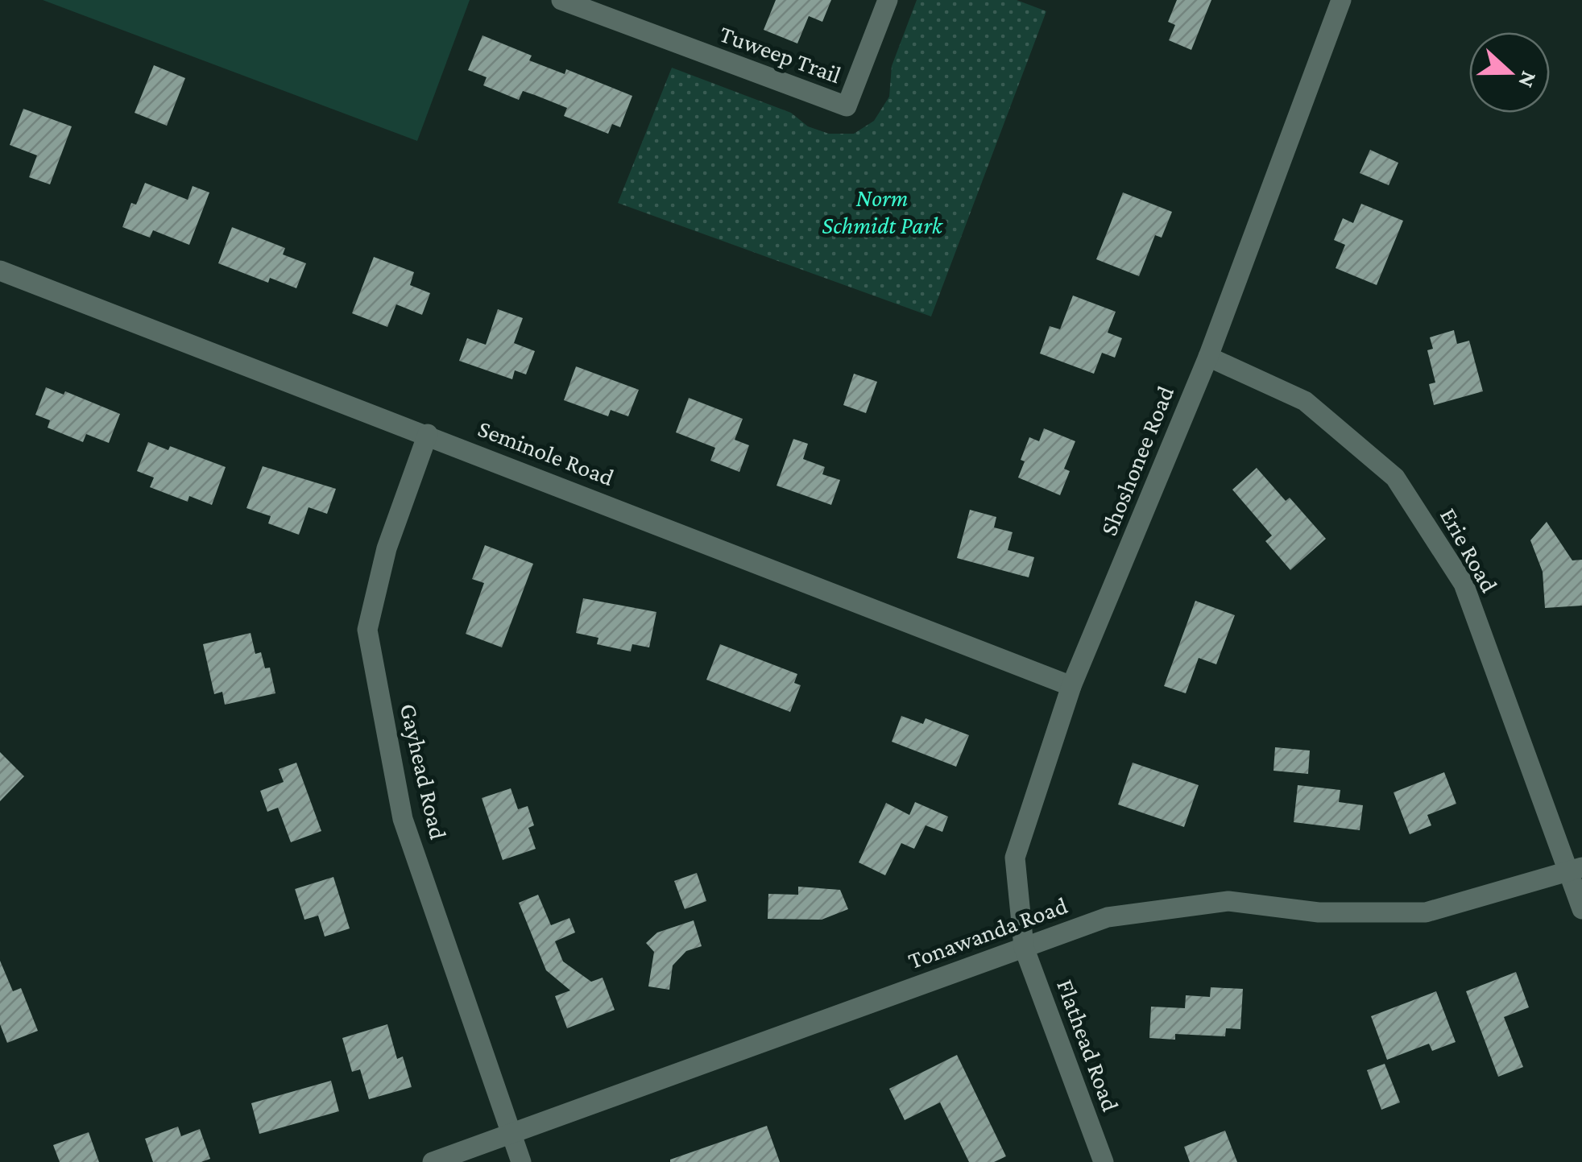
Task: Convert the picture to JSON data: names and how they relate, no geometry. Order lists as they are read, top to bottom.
{
  "streets": {
    "street": [
      "Tuweep Trail",
      "Seminole Road",
      "Shoshonee Road",
      "Erie Road",
      "Gayhead Road",
      "Tonawanda Road",
      "Flathead Road"
    ]
  },
  "crossings": [
    ["Seminole Road", "Shoshonee Road"],
    ["Seminole Road", "Gayhead Road"],
    ["Shoshonee Road", "Erie Road"],
    ["Shoshonee Road", "Tonawanda Road"],
    ["Shoshonee Road", "Flathead Road"],
    ["Erie Road", "Tonawanda Road"],
    ["Gayhead Road", "Tonawanda Road"],
    ["Tonawanda Road", "Flathead Road"]
  ],
  "parks": ["Norm Schmidt Park"],
  "north": "right"
}
